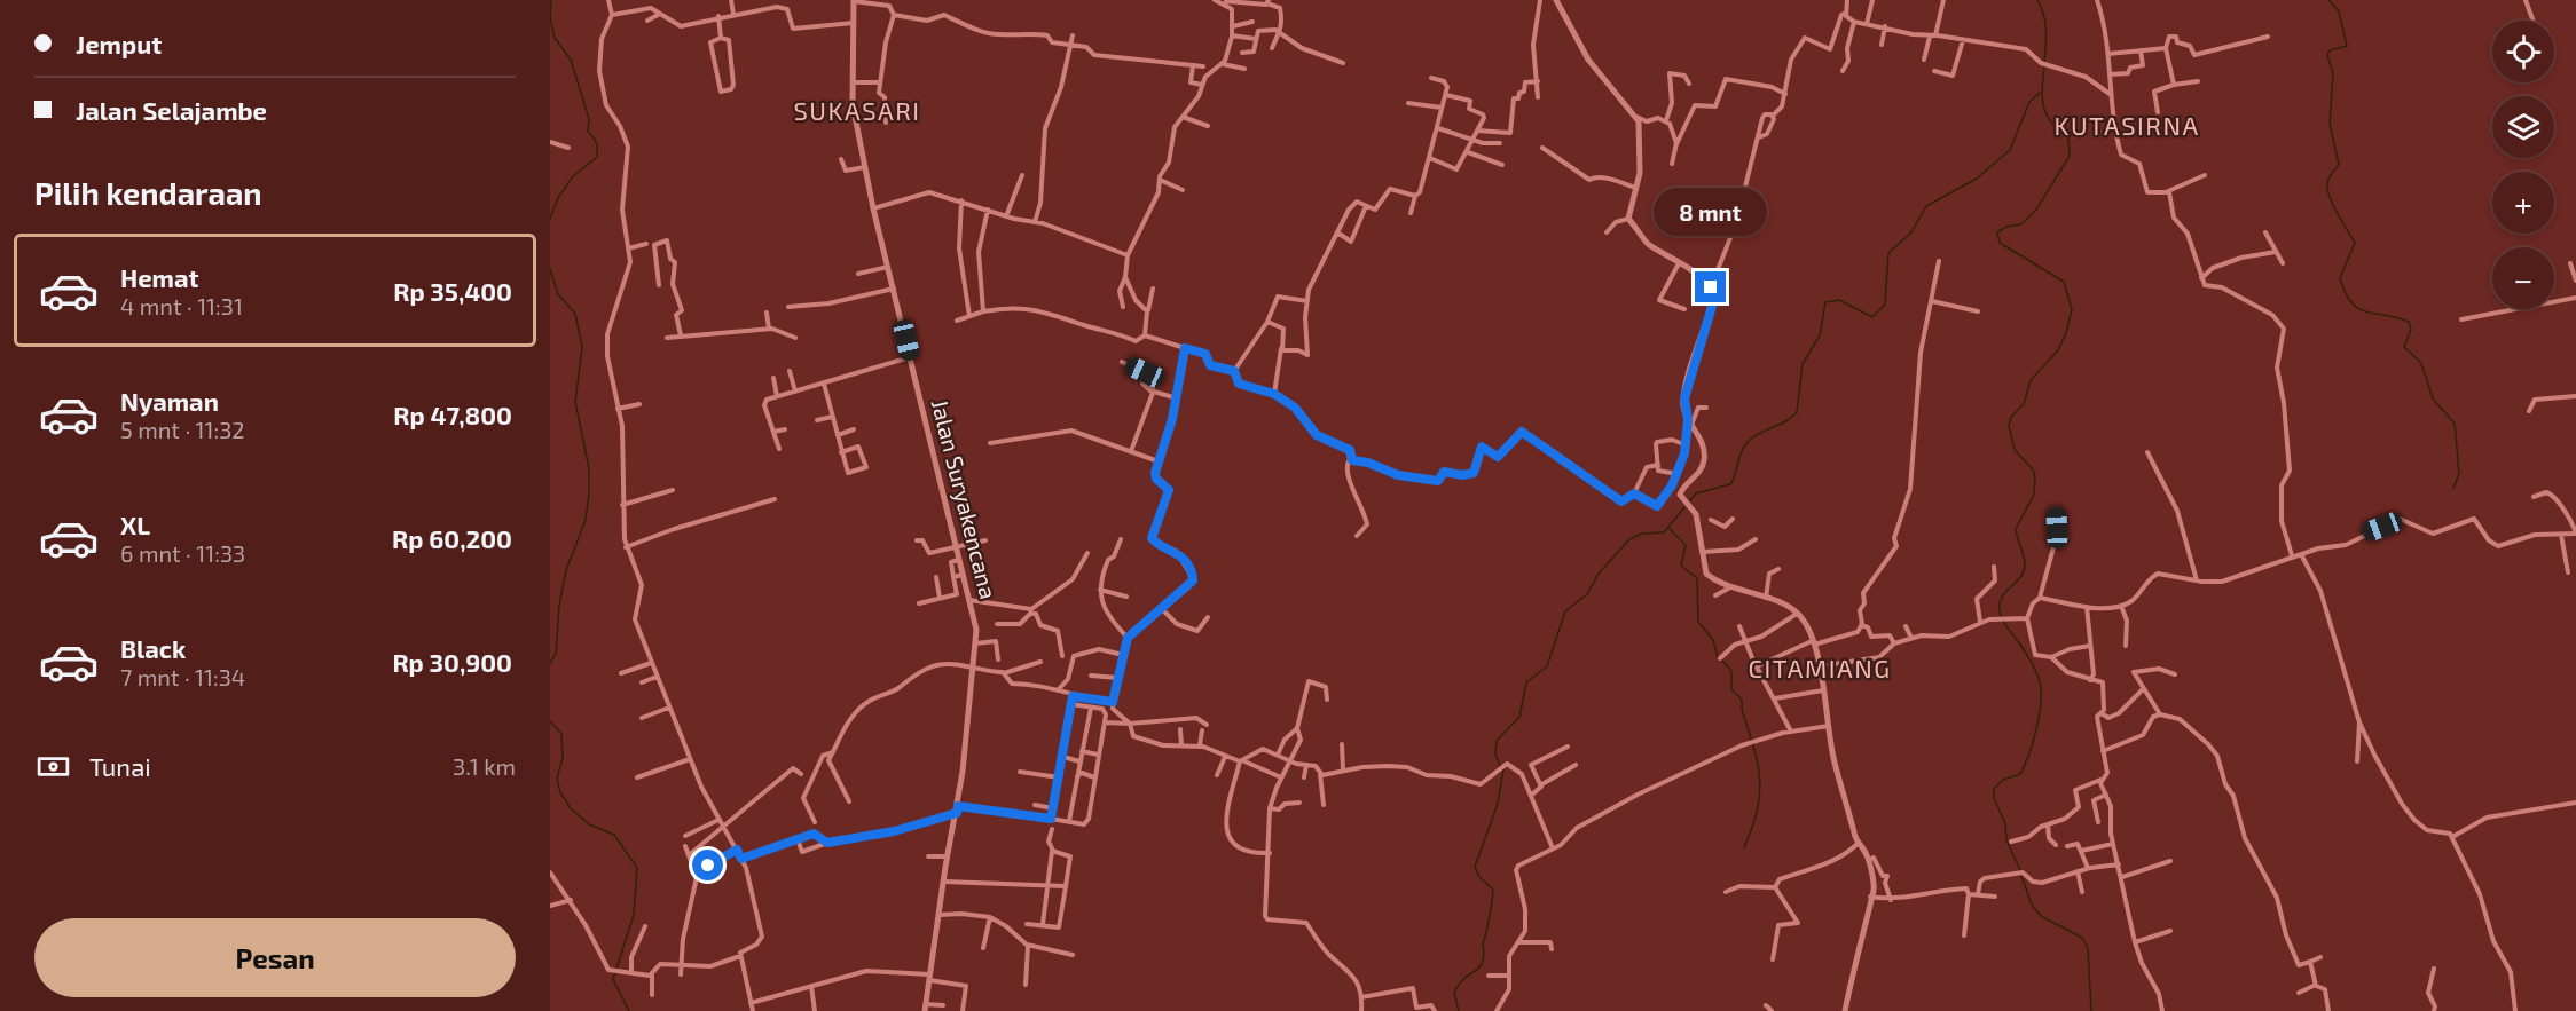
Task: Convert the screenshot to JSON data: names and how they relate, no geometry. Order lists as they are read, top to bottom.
{
  "streets": {
    "street": ["Jalan Suryakencana"]
  },
  "districts": ["SUKASARI", "KUTASIRNA", "CITAMIANG"],
  "page": {
    "banner": ["Jemput", "Jalan Selajambe"],
    "map_buttons": ["+", "−"],
    "heading": "Pilih kendaraan",
    "bubble": "8 mnt",
    "list": [
      {
        "name": "Hemat",
        "note": "4 mnt · 11:31",
        "value": "Rp 35,400"
      },
      {
        "name": "Nyaman",
        "note": "5 mnt · 11:32",
        "value": "Rp 47,800"
      },
      {
        "name": "XL",
        "note": "6 mnt · 11:33",
        "value": "Rp 60,200"
      },
      {
        "name": "Black",
        "note": "7 mnt · 11:34",
        "value": "Rp 30,900"
      }
    ],
    "pay": ["Tunai", "3.1 km"],
    "buttons": "Pesan"
  }
}
